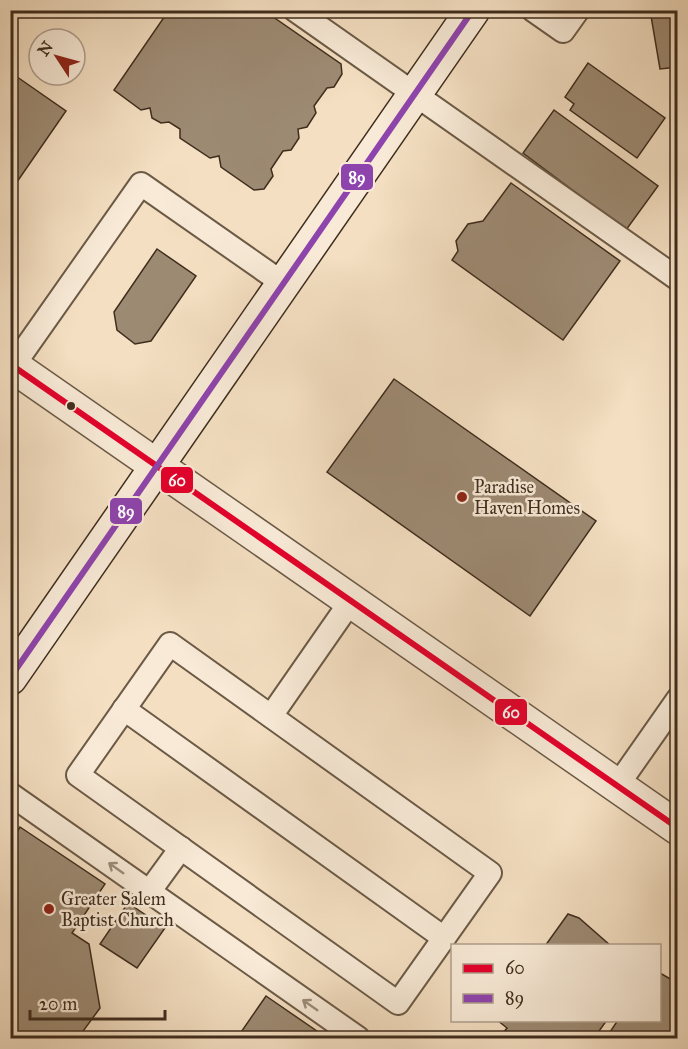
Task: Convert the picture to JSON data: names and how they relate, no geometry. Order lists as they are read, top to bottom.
{
  "places": ["Paradise Haven Homes", "Greater Salem Baptist Church"],
  "lines": ["transit line 89", "transit line 60"],
  "legend": ["60", "89"],
  "scale_bar": "20 m",
  "north": "top left"
}
